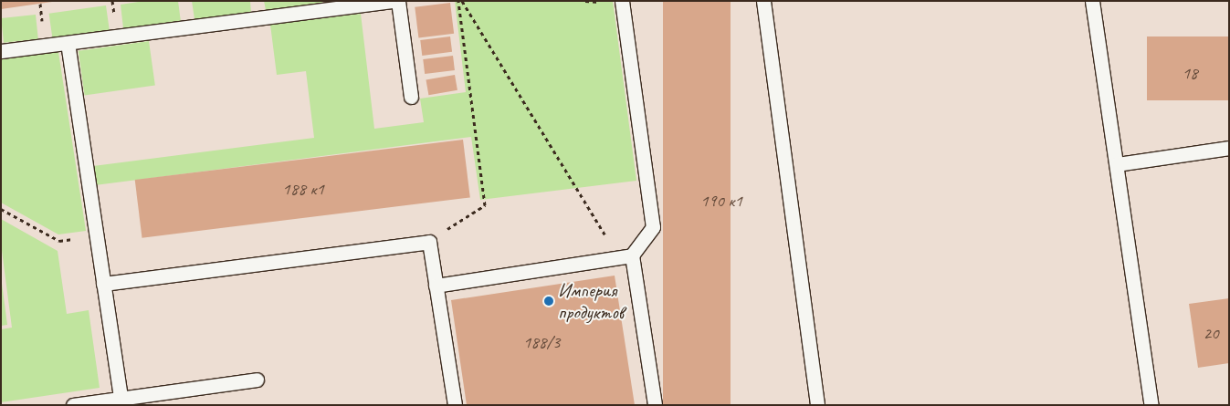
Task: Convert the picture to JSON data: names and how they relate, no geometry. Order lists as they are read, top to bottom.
{
  "places": ["Империя продуктов"],
  "house_numbers": [
    "18",
    "188 к1",
    "190 к1",
    "20",
    "188/3"
  ]
}
